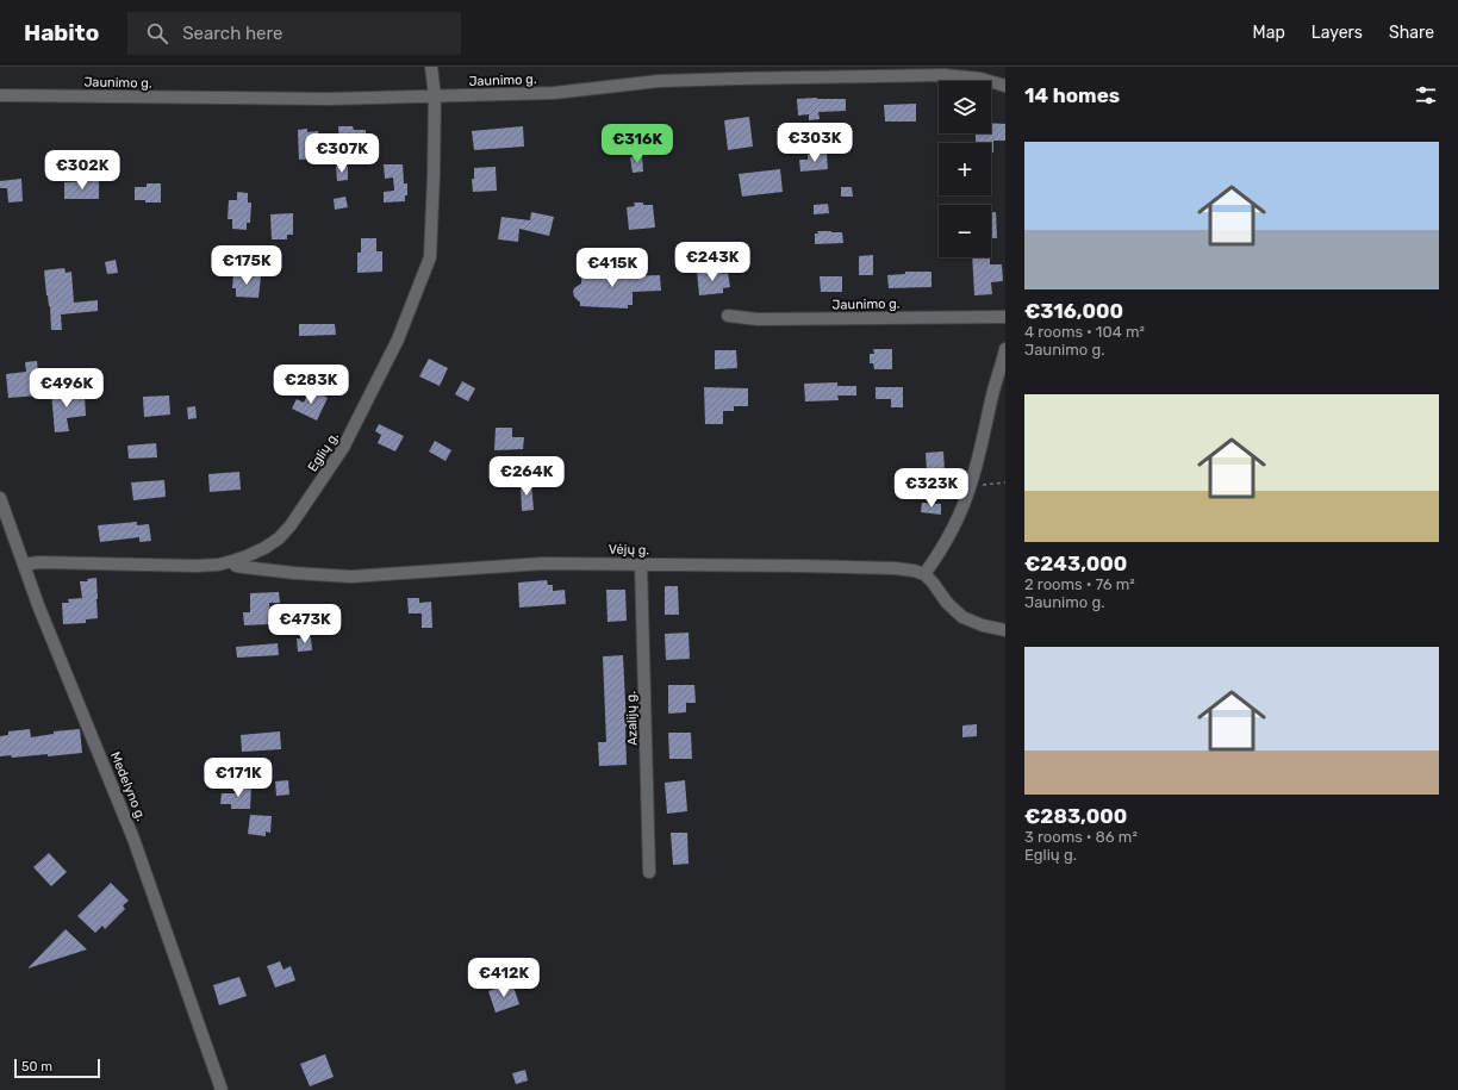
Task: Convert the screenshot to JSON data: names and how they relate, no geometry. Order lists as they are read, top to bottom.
{
  "streets": {
    "street": [
      "Jaunimo g.",
      "Eglių g.",
      "Vėjų g.",
      "Azalijų g.",
      "Medelyno g."
    ]
  },
  "crossings": [
    ["Jaunimo g.", "Eglių g."],
    ["Eglių g.", "Vėjų g."],
    ["Eglių g.", "Medelyno g."],
    ["Vėjų g.", "Azalijų g."]
  ],
  "scale_bar": "50 m",
  "page": {
    "header": "Habito",
    "search": "Search here",
    "nav": ["Map", "Layers", "Share"],
    "heading": "14 homes",
    "map_buttons": ["+", "−"],
    "price": [
      "€303K",
      "€316K",
      "€307K",
      "€302K",
      "€243K",
      "€175K",
      "€415K",
      "€283K",
      "€496K",
      "€264K",
      "€323K",
      "€473K",
      "€171K",
      "€412K"
    ],
    "list": [
      {
        "name": "€316,000",
        "note": "4 rooms · 104 m² · Jaunimo g."
      },
      {
        "name": "€243,000",
        "note": "2 rooms · 76 m² · Jaunimo g."
      },
      {
        "name": "€283,000",
        "note": "3 rooms · 86 m² · Eglių g."
      }
    ],
    "scale": "50 m"
  }
}
